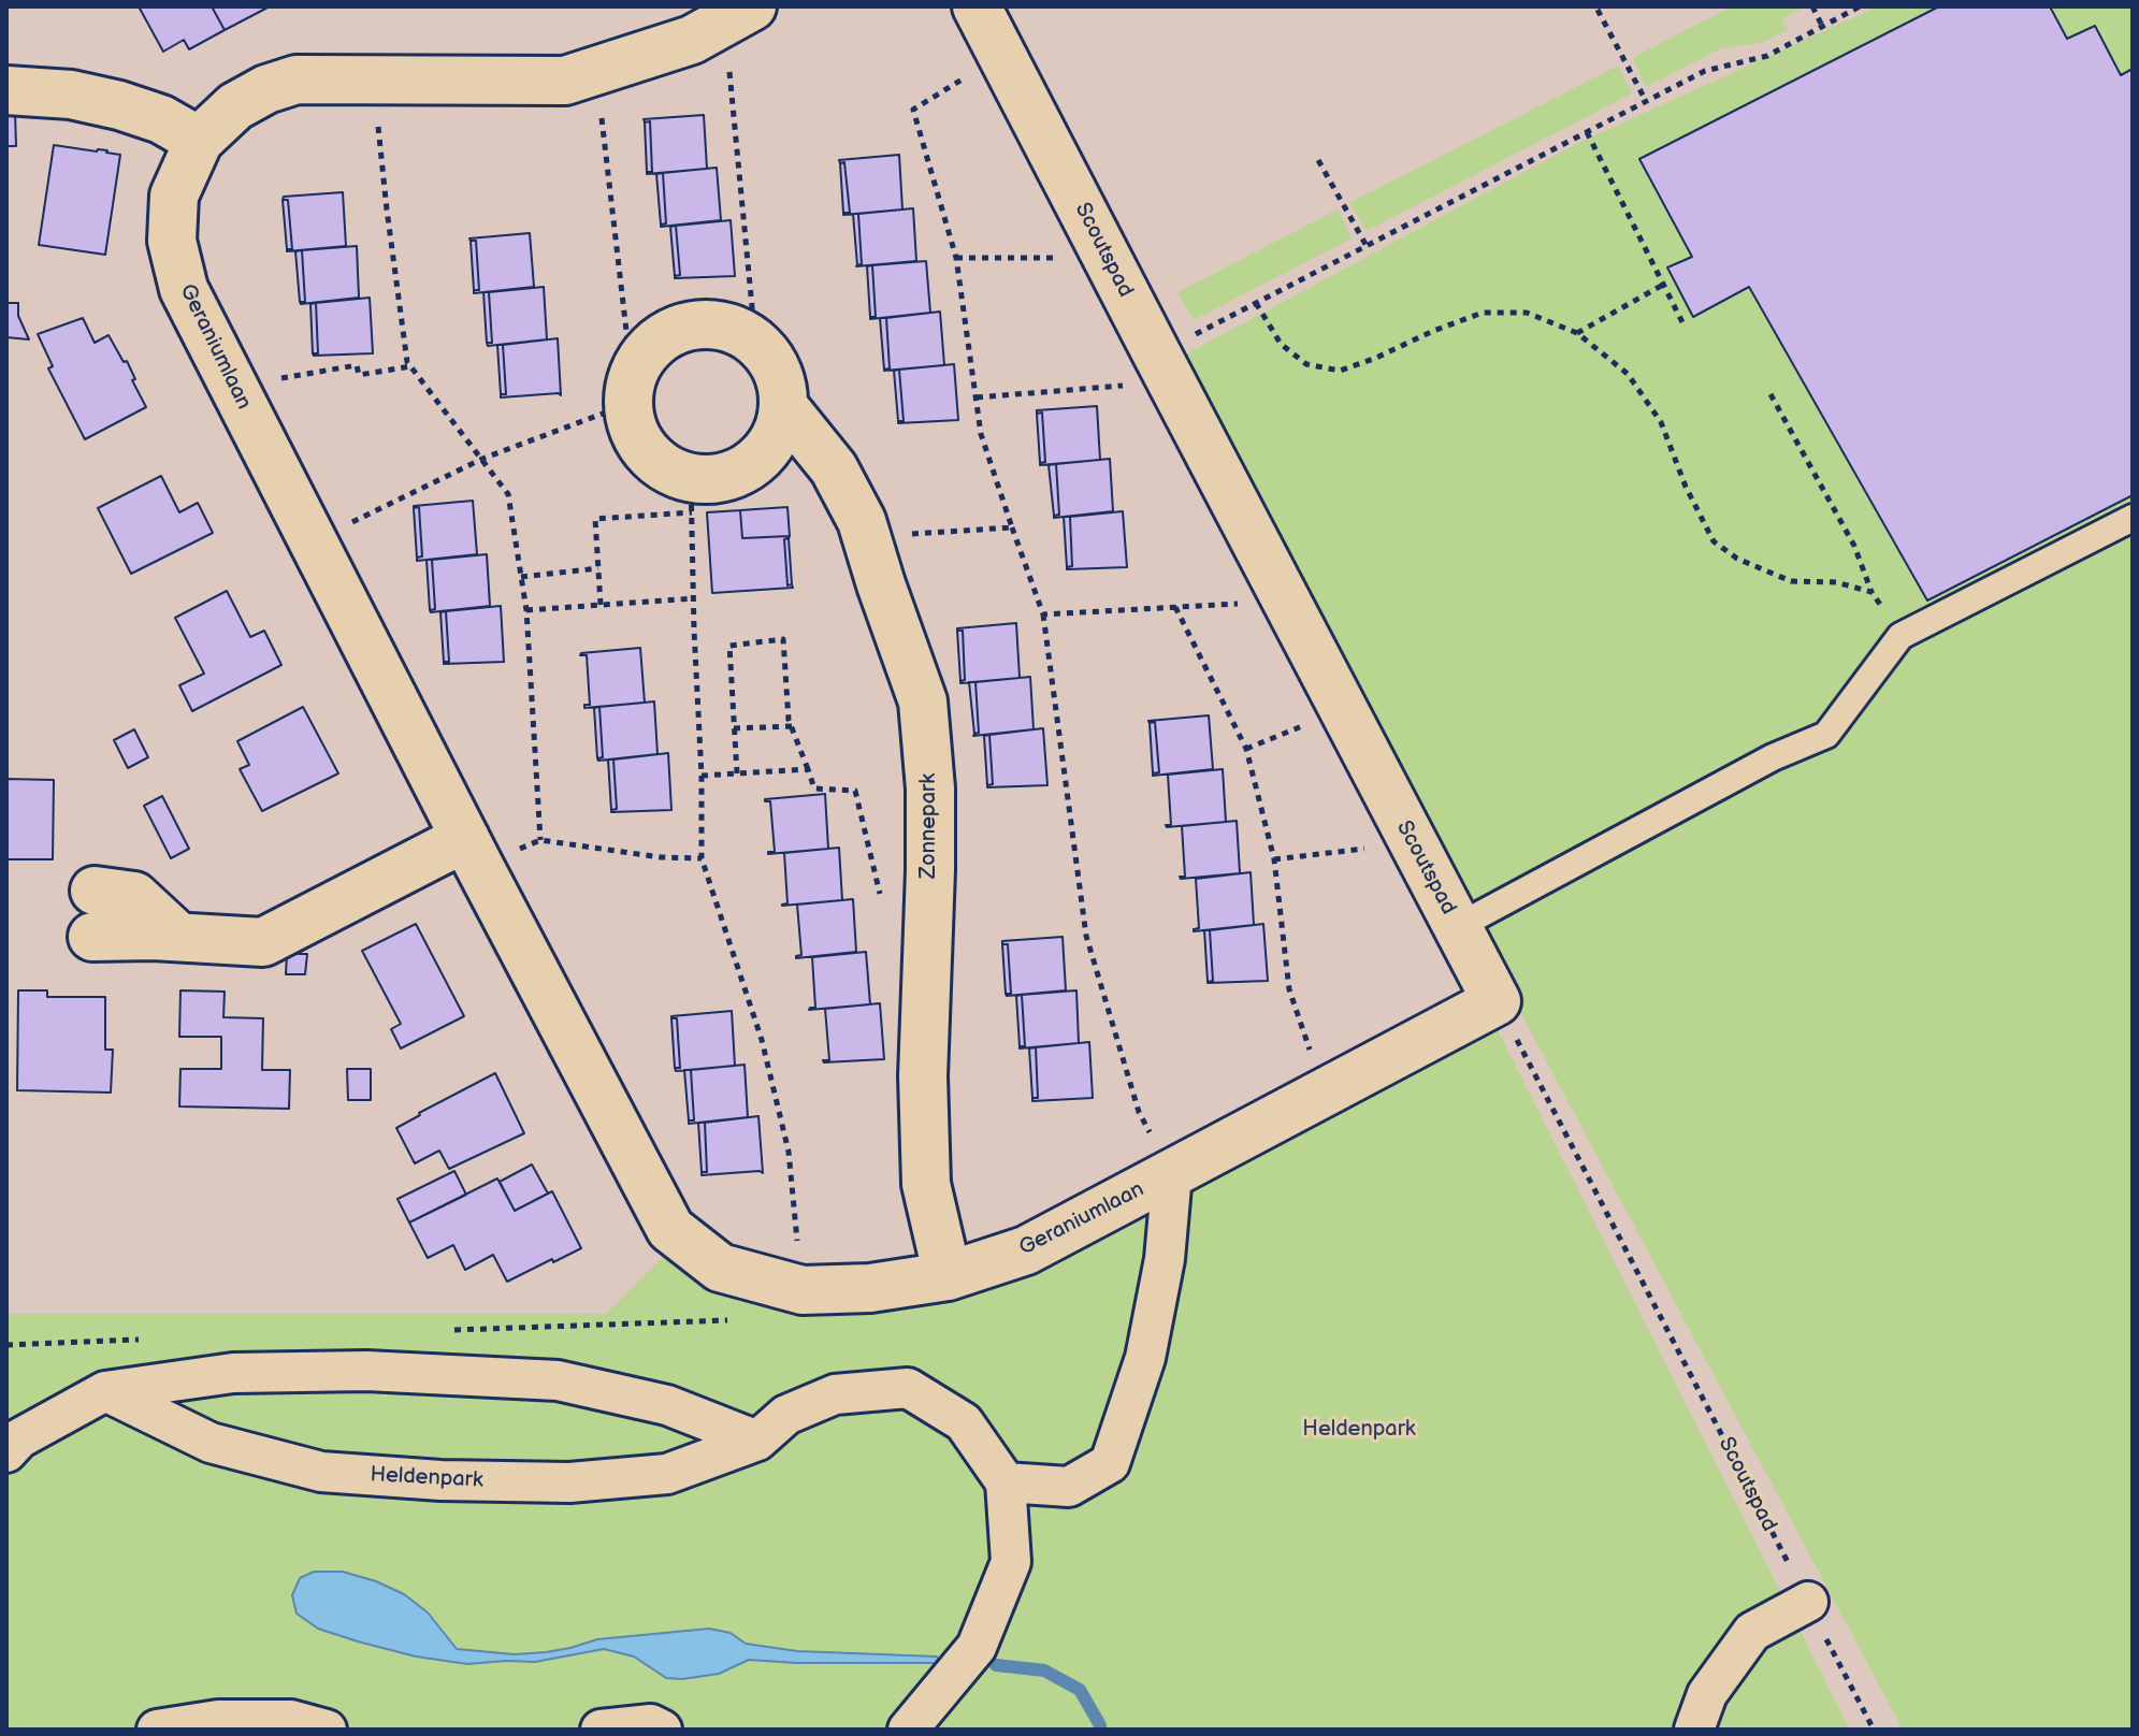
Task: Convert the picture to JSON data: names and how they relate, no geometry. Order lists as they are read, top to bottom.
{
  "streets": {
    "street": [
      "Scoutspad",
      "Geraniumlaan",
      "Zonnepark",
      "Heldenpark"
    ]
  },
  "crossings": [
    ["Scoutspad", "Geraniumlaan"],
    ["Geraniumlaan", "Zonnepark"]
  ],
  "parks": ["Heldenpark"]
}
